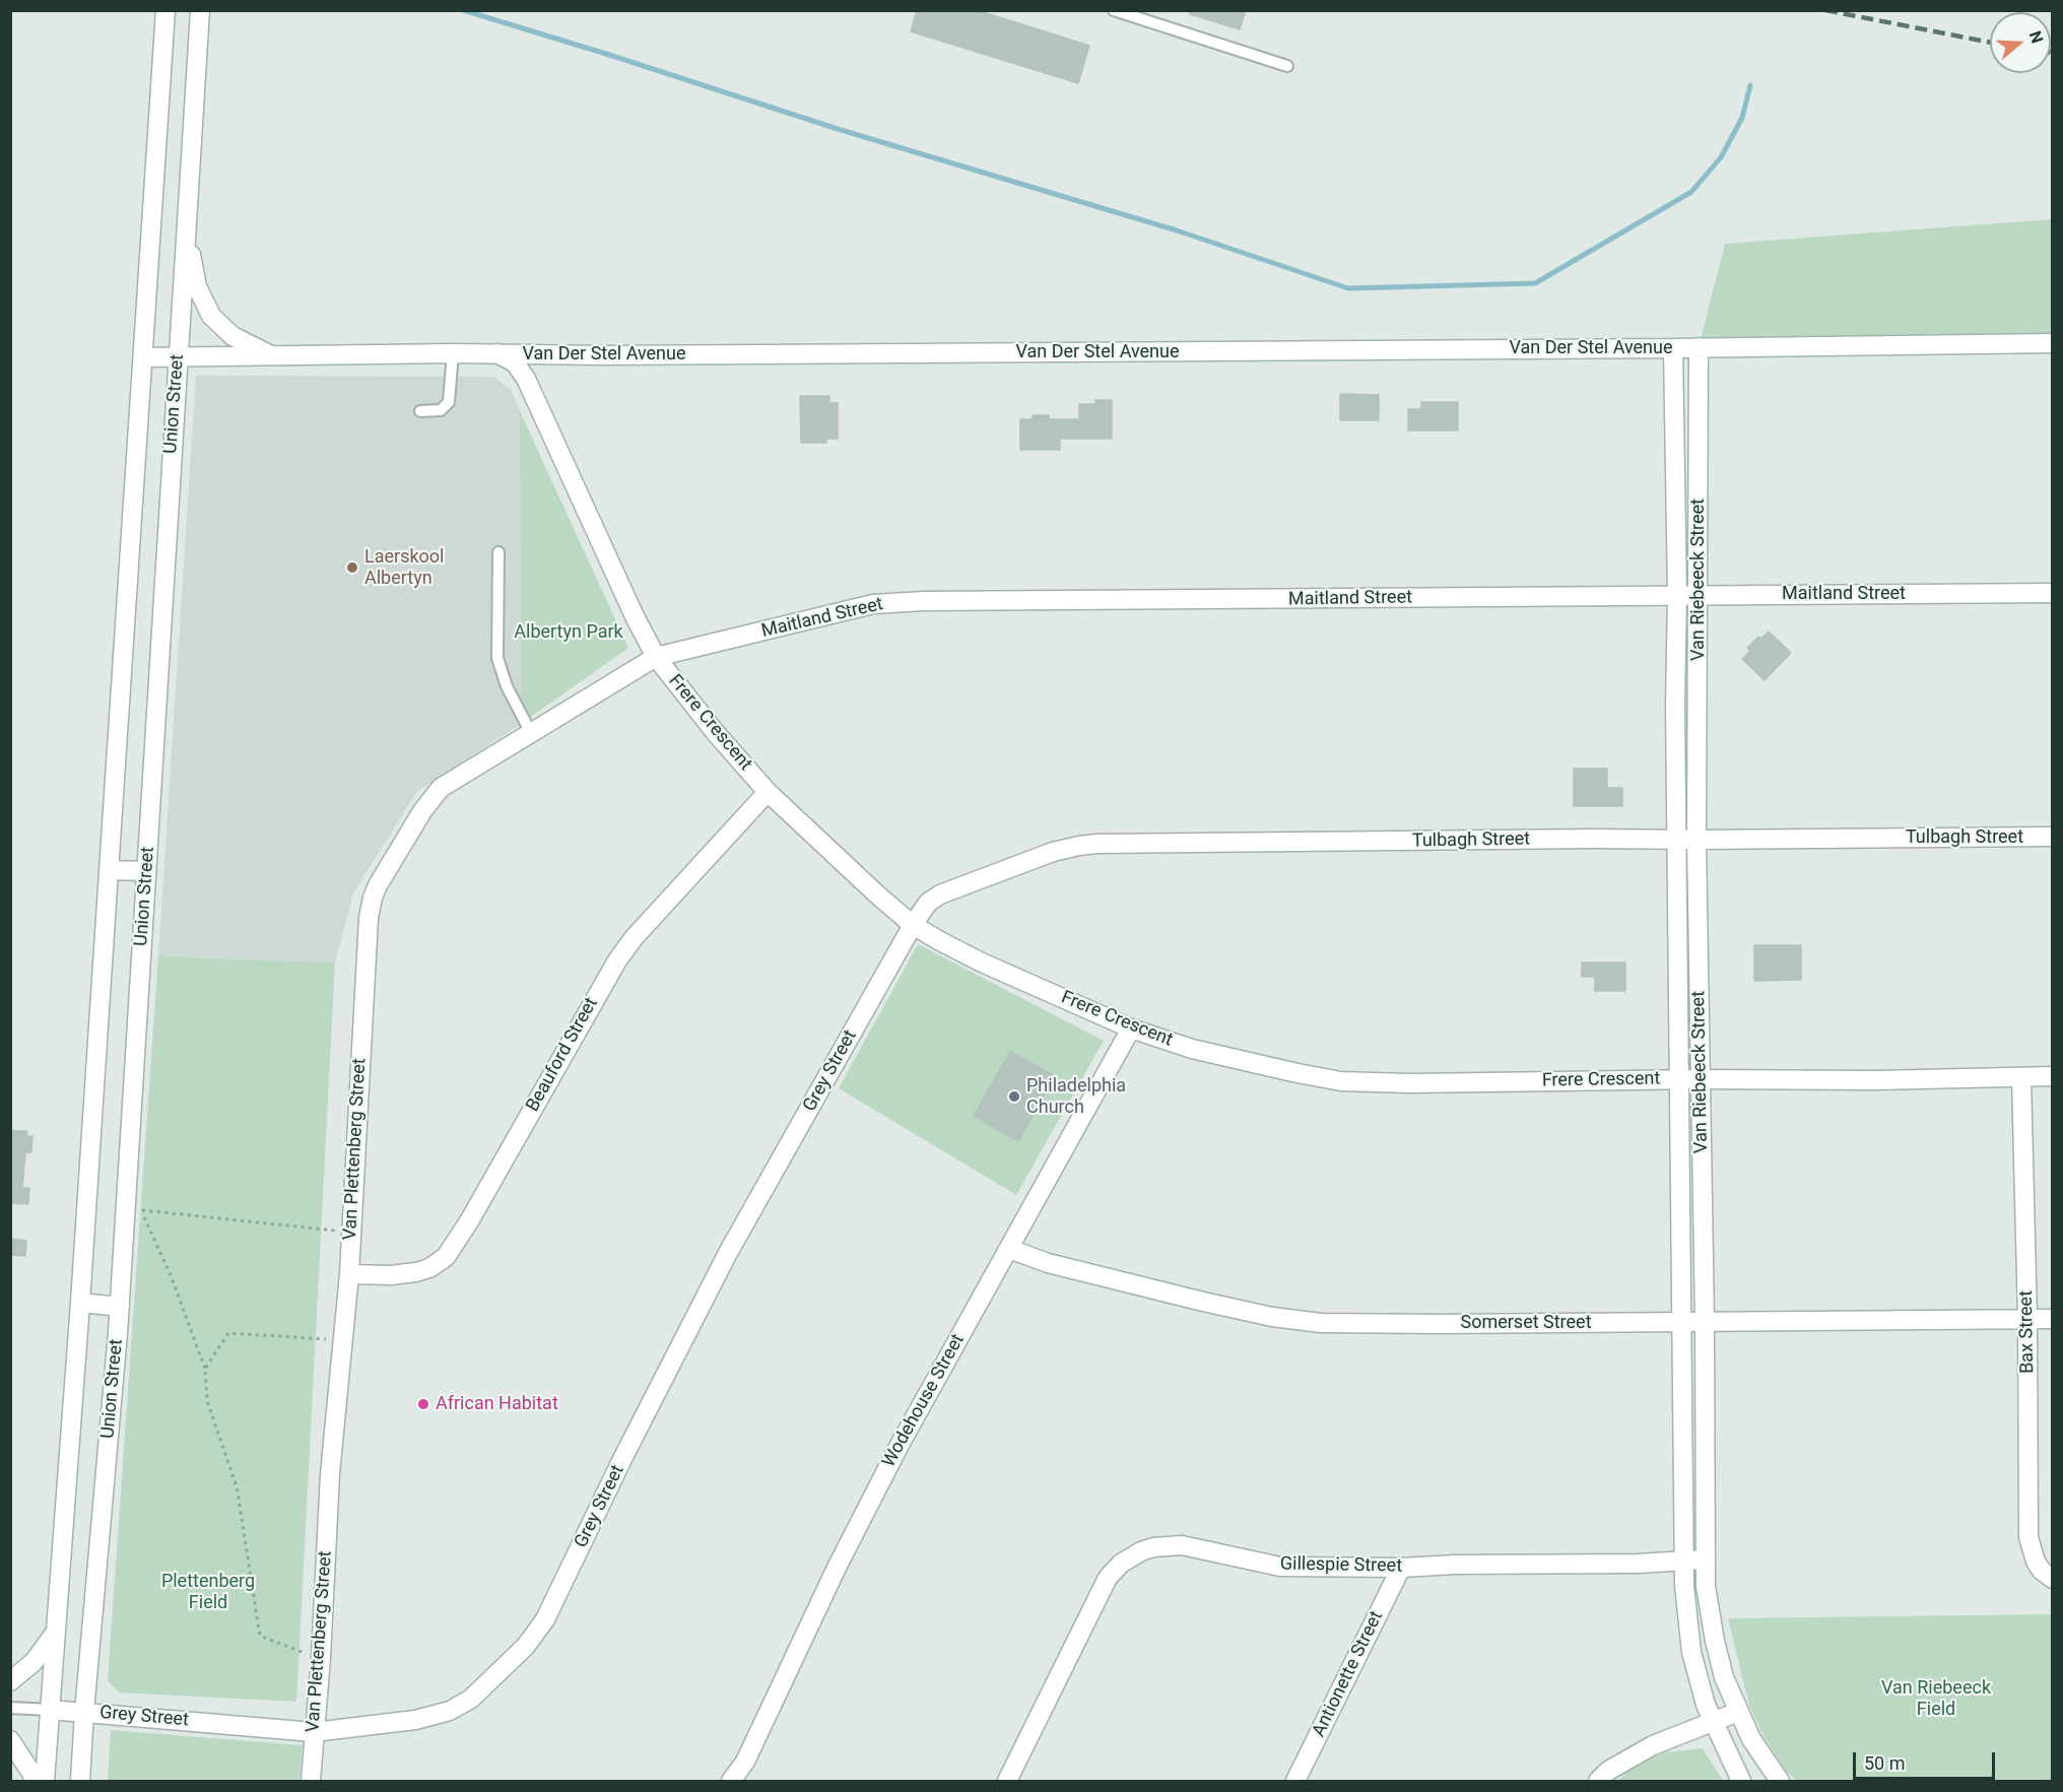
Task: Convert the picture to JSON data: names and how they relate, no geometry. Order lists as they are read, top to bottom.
{
  "streets": {
    "street": [
      "Van Der Stel Avenue",
      "Union Street",
      "Van Riebeeck Street",
      "Maitland Street",
      "Frere Crescent",
      "Tulbagh Street",
      "Beauford Street",
      "Grey Street",
      "Van Plettenberg Street",
      "Somerset Street",
      "Bax Street",
      "Wodehouse Street",
      "Gillespie Street",
      "Antionette Street"
    ]
  },
  "crossings": [
    ["Van Der Stel Avenue", "Union Street"],
    ["Van Der Stel Avenue", "Van Riebeeck Street"],
    ["Van Der Stel Avenue", "Frere Crescent"],
    ["Union Street", "Grey Street"],
    ["Van Riebeeck Street", "Maitland Street"],
    ["Van Riebeeck Street", "Frere Crescent"],
    ["Van Riebeeck Street", "Tulbagh Street"],
    ["Van Riebeeck Street", "Somerset Street"],
    ["Van Riebeeck Street", "Gillespie Street"],
    ["Maitland Street", "Frere Crescent"],
    ["Maitland Street", "Van Plettenberg Street"],
    ["Frere Crescent", "Tulbagh Street"],
    ["Frere Crescent", "Beauford Street"],
    ["Frere Crescent", "Grey Street"],
    ["Frere Crescent", "Van Plettenberg Street"],
    ["Frere Crescent", "Bax Street"],
    ["Frere Crescent", "Wodehouse Street"],
    ["Tulbagh Street", "Grey Street"],
    ["Beauford Street", "Van Plettenberg Street"],
    ["Grey Street", "Van Plettenberg Street"],
    ["Somerset Street", "Bax Street"],
    ["Somerset Street", "Wodehouse Street"],
    ["Gillespie Street", "Antionette Street"]
  ],
  "parks": ["Albertyn Park", "Plettenberg Field", "Van Riebeeck Field"],
  "places": ["Laerskool Albertyn", "Philadelphia Church", "African Habitat"],
  "scale_bar": "50 m",
  "north": "right"
}
